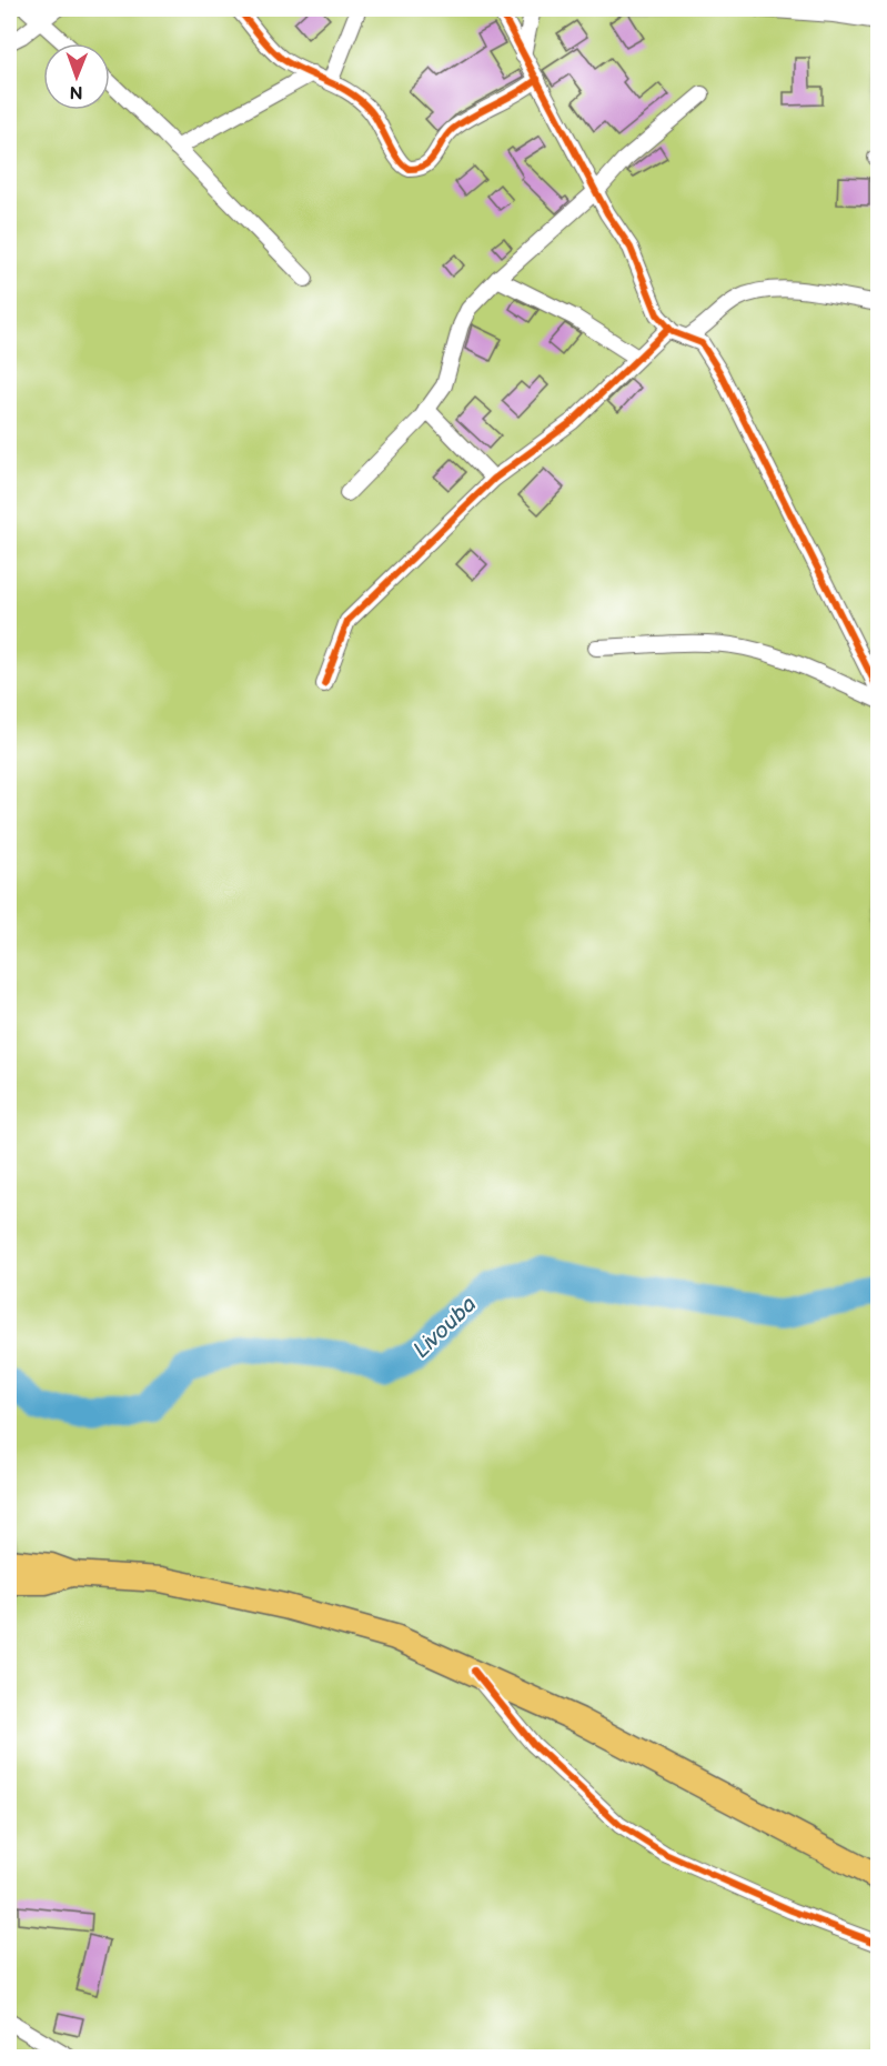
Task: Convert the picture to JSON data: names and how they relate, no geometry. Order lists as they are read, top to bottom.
{
  "water": ["Livouba"],
  "north": "bottom"
}
